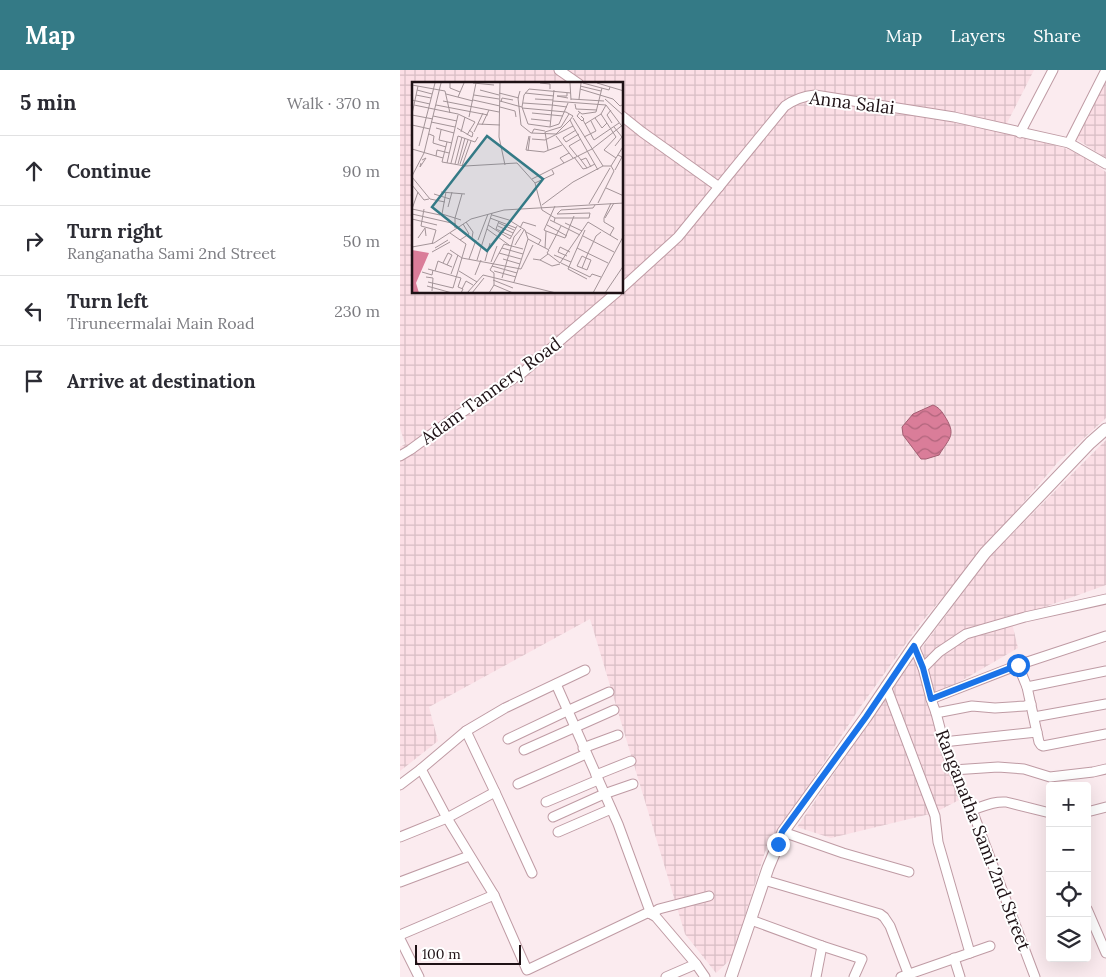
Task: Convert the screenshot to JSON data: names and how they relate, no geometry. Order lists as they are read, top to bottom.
{
  "streets": {
    "street": ["Anna Salai", "Adam Tannery Road", "Ranganatha Sami 2nd Street"]
  },
  "scale_bar": "100 m",
  "page": {
    "header": "Map",
    "nav": ["Map", "Layers", "Share"],
    "heading": ["5 min", "Walk · 370 m"],
    "list": [
      ["Continue", "90 m"],
      ["Turn right", "Ranganatha Sami 2nd Street", "50 m"],
      ["Turn left", "Tiruneermalai Main Road", "230 m"],
      "Arrive at destination"
    ],
    "map_buttons": ["+", "−"],
    "scale": "100 m"
  }
}
